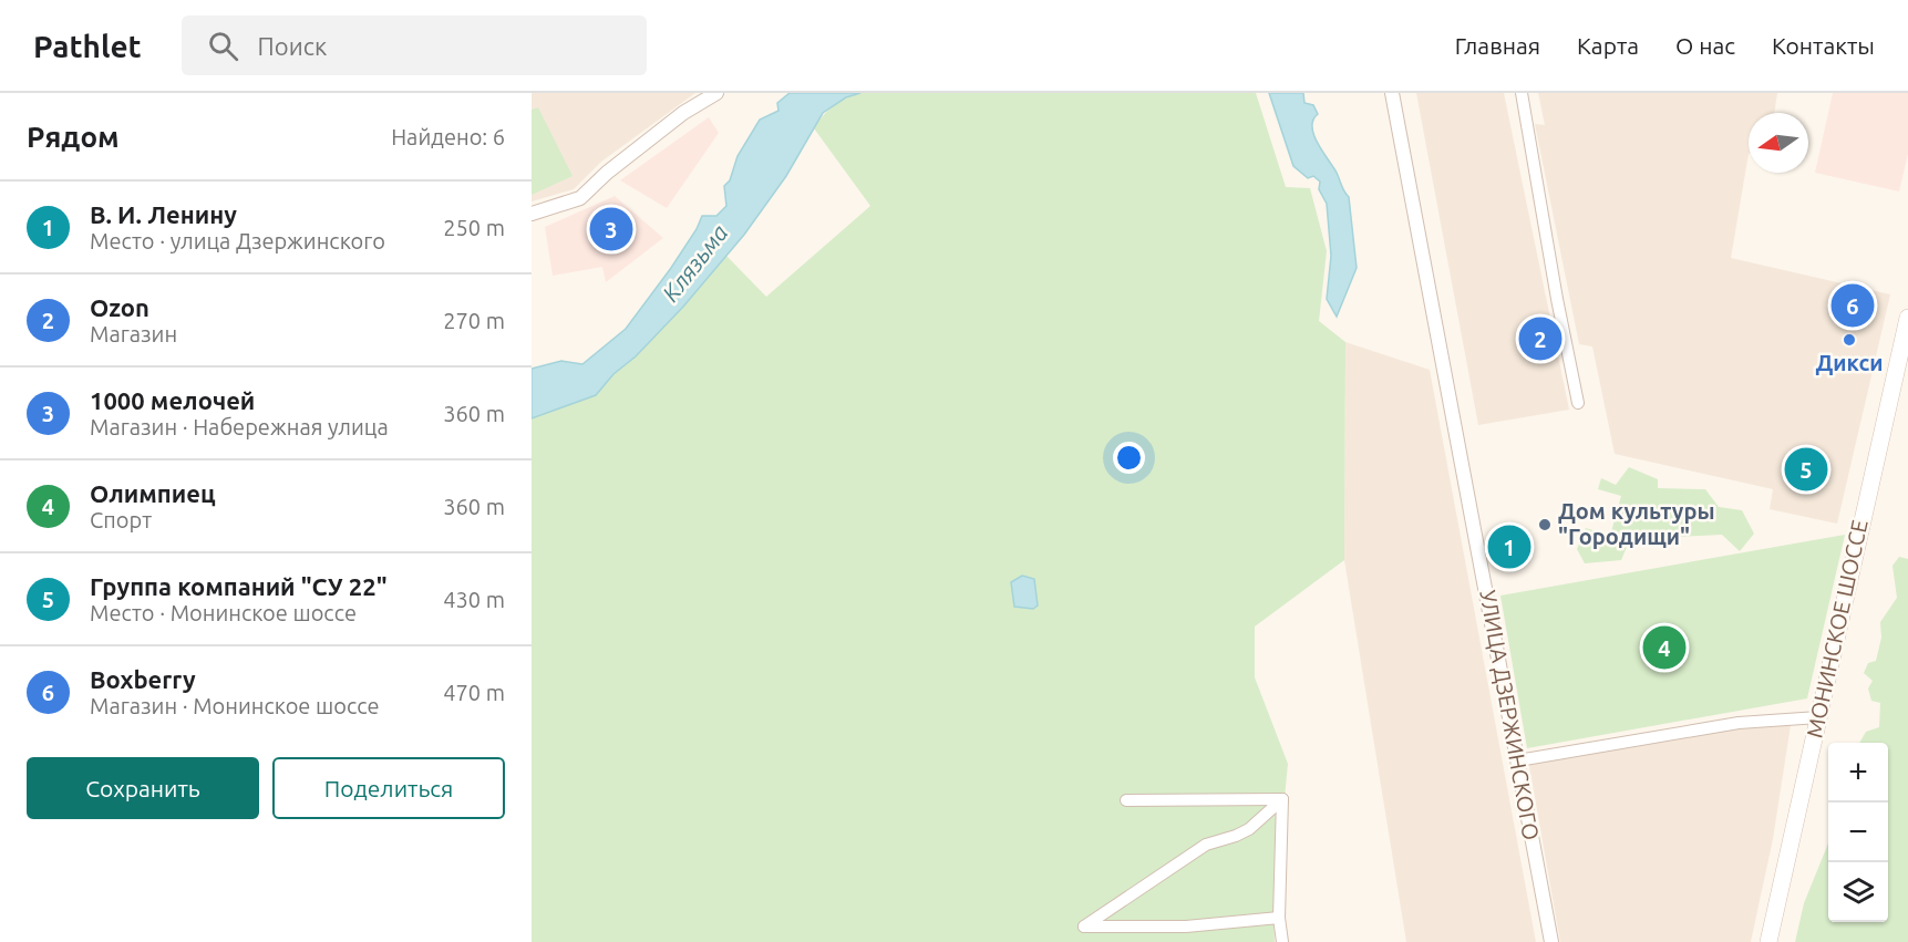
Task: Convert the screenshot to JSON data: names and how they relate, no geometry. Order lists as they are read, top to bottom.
{
  "streets": {
    "main road": ["МОНИНСКОЕ ШОССЕ"],
    "street": ["УЛИЦА ДЗЕРЖИНСКОГО"]
  },
  "water": ["Клязьма"],
  "places": ["Дикси", "Дом культуры \"Городищи\""],
  "north": "left",
  "page": {
    "header": "Pathlet",
    "search": "Поиск",
    "nav": [
      "Главная",
      "Карта",
      "О нас",
      "Контакты"
    ],
    "heading": ["Рядом", "Найдено: 6"],
    "list": [
      {
        "mark": "1",
        "name": "В. И. Ленину",
        "note": "Место · улица Дзержинского",
        "value": "250 m"
      },
      {
        "mark": "2",
        "name": "Ozon",
        "note": "Магазин",
        "value": "270 m"
      },
      {
        "mark": "3",
        "name": "1000 мелочей",
        "note": "Магазин · Набережная улица",
        "value": "360 m"
      },
      {
        "mark": "4",
        "name": "Олимпиец",
        "note": "Спорт",
        "value": "360 m"
      },
      {
        "mark": "5",
        "name": "Группа компаний \"СУ 22\"",
        "note": "Место · Монинское шоссе",
        "value": "430 m"
      },
      {
        "mark": "6",
        "name": "Boxberry",
        "note": "Магазин · Монинское шоссе",
        "value": "470 m"
      }
    ],
    "pins": [
      "3",
      "6",
      "2",
      "5",
      "1",
      "4"
    ],
    "buttons": ["Сохранить", "Поделиться"],
    "map_buttons": ["+", "−"]
  }
}
